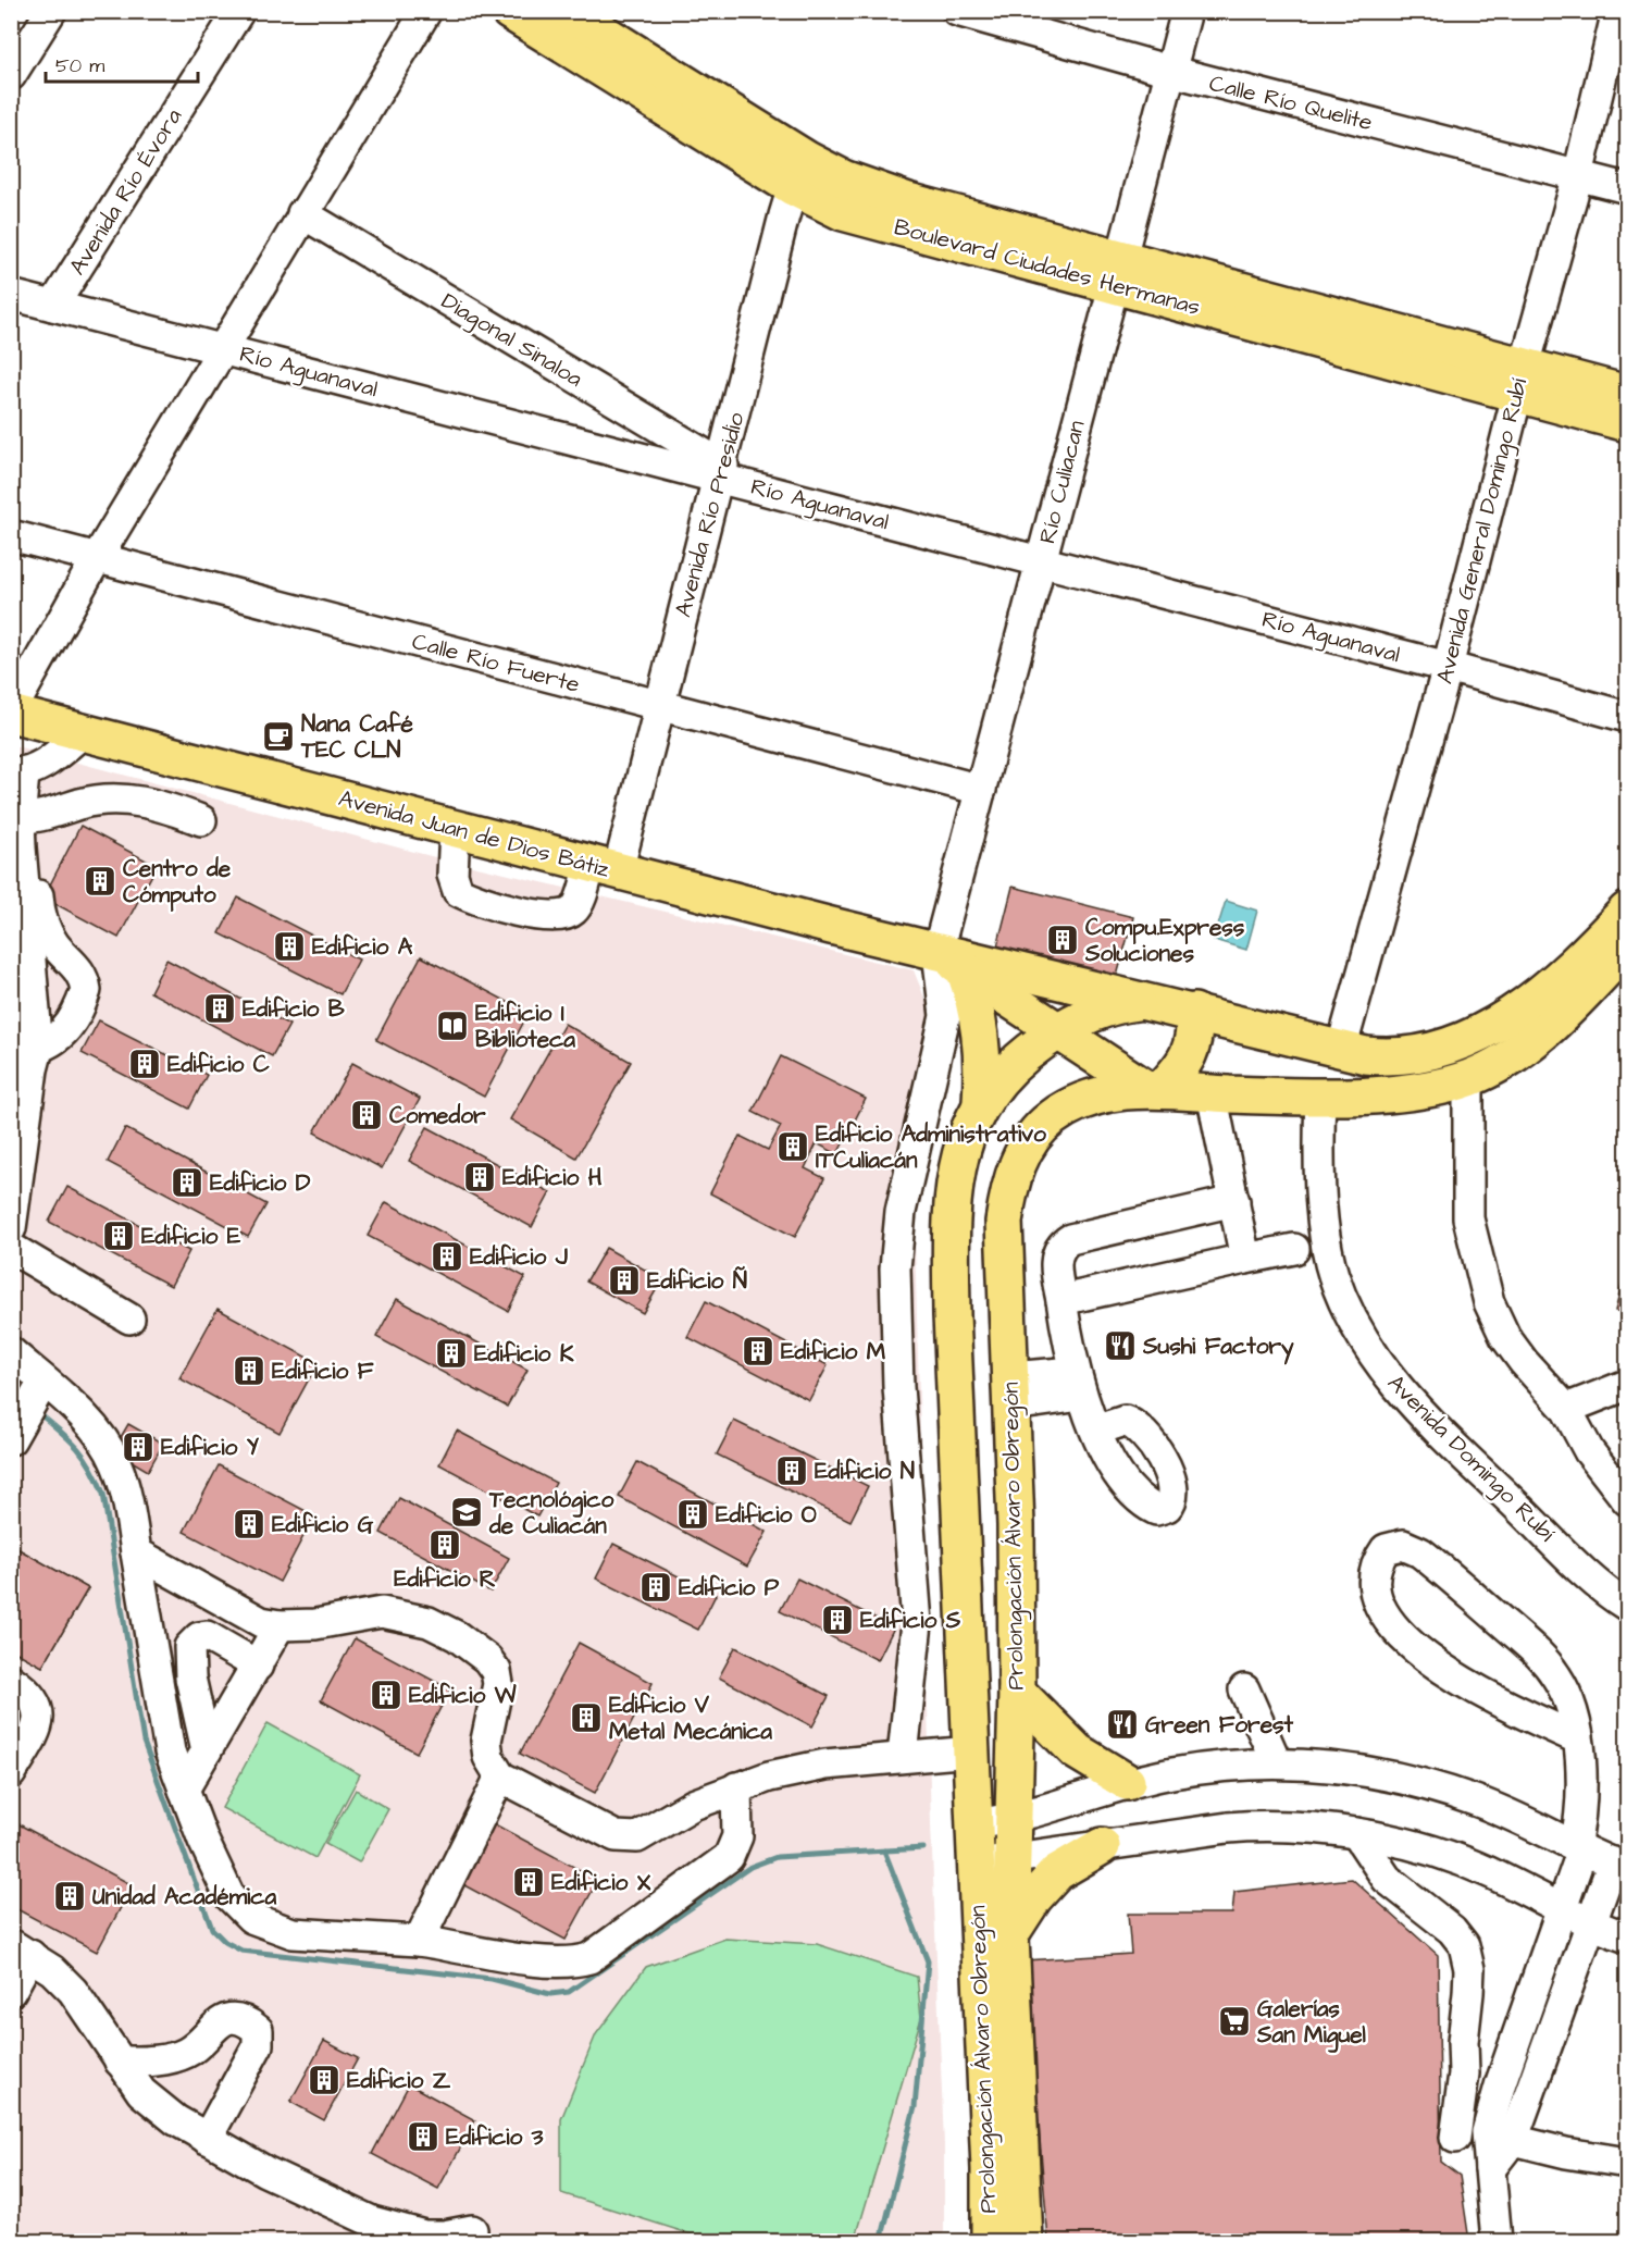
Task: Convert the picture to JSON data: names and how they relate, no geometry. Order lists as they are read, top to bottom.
{
  "streets": {
    "main road": ["Boulevard Ciudades Hermanas", "Avenida Juan de Dios Bátiz", "Prolongación Álvaro Obregón"],
    "street": [
      "Calle Río Quelite",
      "Avenida Río Évora",
      "Diagonal Sinaloa",
      "Río Aguanaval",
      "Río Culiacan",
      "Avenida Río Presidio",
      "Avenida General Domingo Rubí",
      "Calle Río Fuerte",
      "Avenida Domingo Rubí"
    ]
  },
  "crossings": [
    ["Calle Río Quelite", "Río Culiacan"],
    ["Calle Río Quelite", "Avenida General Domingo Rubí"],
    ["Avenida Río Évora", "Río Aguanaval"],
    ["Boulevard Ciudades Hermanas", "Río Culiacan"],
    ["Boulevard Ciudades Hermanas", "Avenida Río Presidio"],
    ["Boulevard Ciudades Hermanas", "Avenida General Domingo Rubí"],
    ["Diagonal Sinaloa", "Río Aguanaval"],
    ["Diagonal Sinaloa", "Avenida Río Presidio"],
    ["Río Aguanaval", "Río Culiacan"],
    ["Río Aguanaval", "Avenida Río Presidio"],
    ["Río Aguanaval", "Avenida General Domingo Rubí"],
    ["Río Culiacan", "Calle Río Fuerte"],
    ["Río Culiacan", "Avenida Juan de Dios Bátiz"],
    ["Avenida Río Presidio", "Calle Río Fuerte"],
    ["Avenida Río Presidio", "Avenida Juan de Dios Bátiz"],
    ["Avenida General Domingo Rubí", "Avenida Juan de Dios Bátiz"],
    ["Avenida Juan de Dios Bátiz", "Prolongación Álvaro Obregón"],
    ["Avenida Domingo Rubí", "Prolongación Álvaro Obregón"]
  ],
  "places": {
    "cafe": ["Nana Café TEC CLN"],
    "building": [
      "Centro de Cómputo",
      "Compu.Express Soluciones",
      "Edificio A",
      "Edificio B",
      "Edificio C",
      "Comedor",
      "Edificio Administrativo ITCuliacán",
      "Edificio H",
      "Edificio D",
      "Edificio E",
      "Edificio J",
      "Edificio Ñ",
      "Edificio M",
      "Edificio K",
      "Edificio F",
      "Edificio Y",
      "Edificio N",
      "Edificio O",
      "Edificio G",
      "Edificio R",
      "Edificio P",
      "Edificio S",
      "Edificio W",
      "Edificio V Metal Mecánica",
      "Edificio X",
      "Unidad Académica",
      "Edificio Z",
      "Edificio 3"
    ],
    "library": ["Edificio I Biblioteca"],
    "restaurant": ["Sushi Factory", "Green Forest"],
    "school or university": ["Tecnológico de Culiacán"],
    "supermarket": ["Galerías San Miguel"]
  },
  "scale_bar": "50 m"
}
